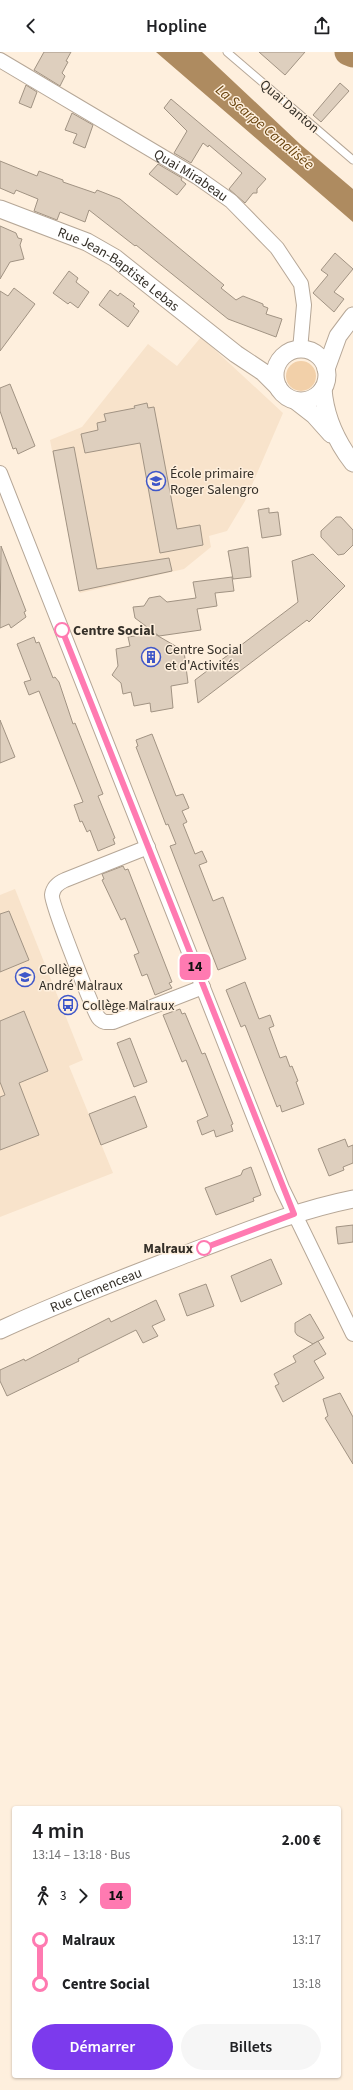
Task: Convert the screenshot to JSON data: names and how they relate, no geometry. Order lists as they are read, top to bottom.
{
  "streets": {
    "street": ["Quai Mirabeau", "Rue Jean-Baptiste Lebas", "Rue Clemenceau"],
    "lane": ["Quai Danton"]
  },
  "crossings": [
    ["Quai Mirabeau", "Rue Jean-Baptiste Lebas"]
  ],
  "water": ["La Scarpe Canalisée"],
  "places": {
    "school or university": ["École primaire Roger Salengro", "Collège André Malraux"],
    "other": ["Centre Social", "Malraux"],
    "building": ["Centre Social et d'Activités"],
    "bus stop": ["Collège Malraux"]
  },
  "lines": ["bus line 14"],
  "page": {
    "header": "Hopline",
    "on_map": "14",
    "heading": ["4 min", "13:14 – 13:18 · Bus", "2.00 €"],
    "legs": ["3", "14"],
    "list": [
      {
        "name": "Malraux",
        "value": "13:17"
      },
      {
        "name": "Centre Social",
        "value": "13:18"
      }
    ],
    "buttons": ["Démarrer", "Billets"]
  }
}
